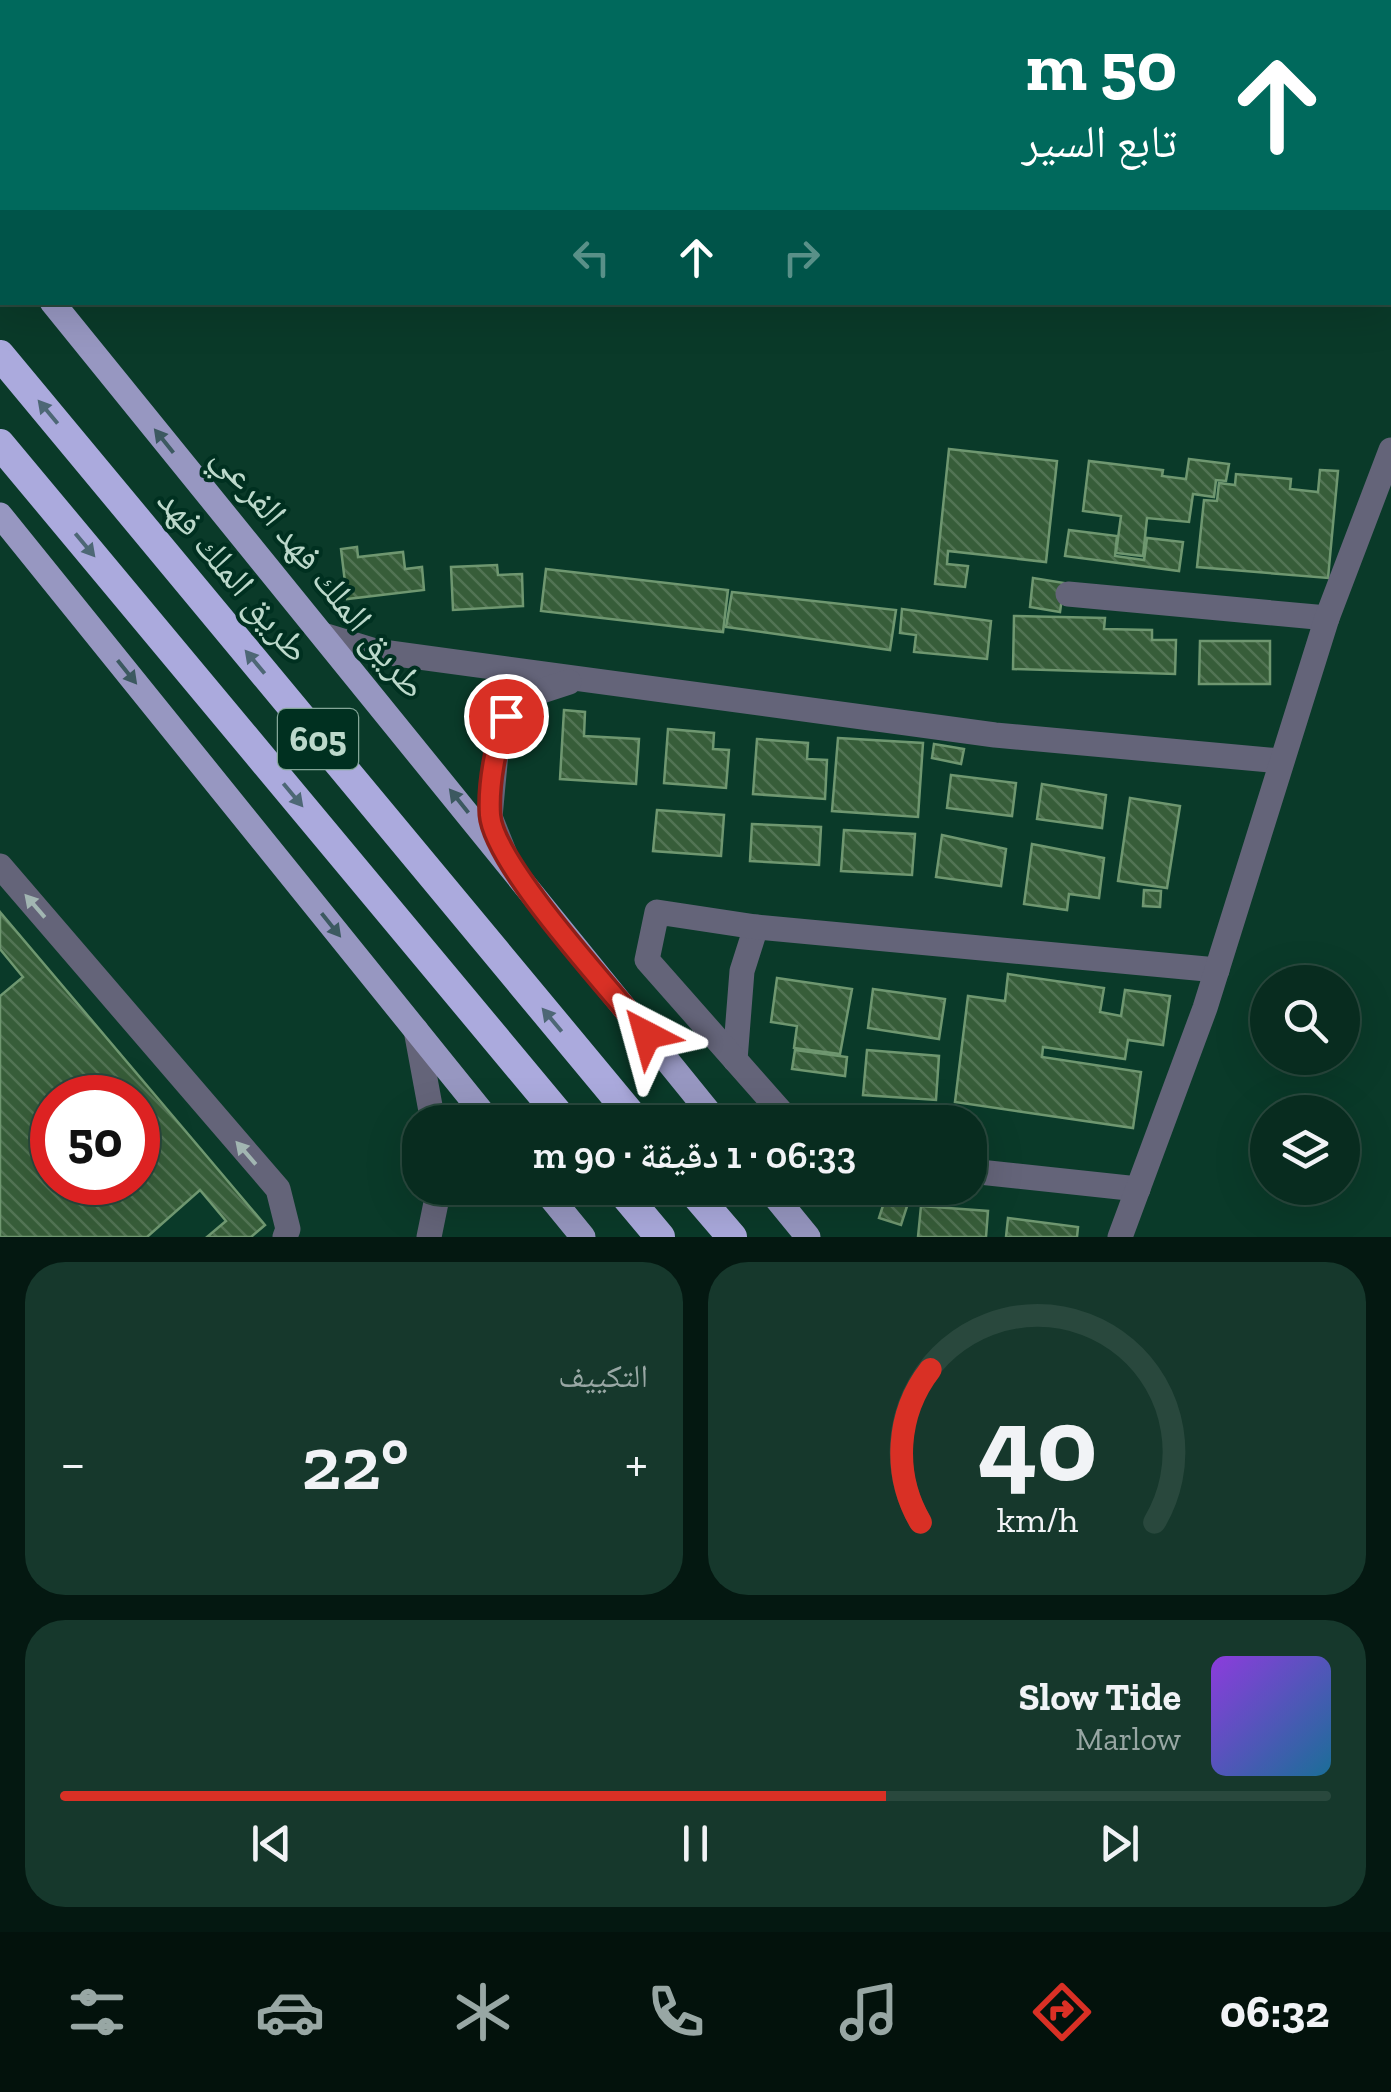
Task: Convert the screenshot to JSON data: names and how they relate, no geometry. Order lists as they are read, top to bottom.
{
  "streets": {
    "highway": ["طريق الملك فهد", "605"],
    "main road": ["طريق الملك فهد الفرعي"]
  },
  "page": {
    "turn": ["50 m", "تابع السير"],
    "limit": "50",
    "trip": "06:33 · 1 دقيقة · 90 m",
    "tile": "التكييف",
    "heat": ["−", "22°", "+"],
    "song": ["Slow Tide", "Marlow"],
    "tabs": "06:32",
    "gauge": ["40", "km/h"]
  }
}
